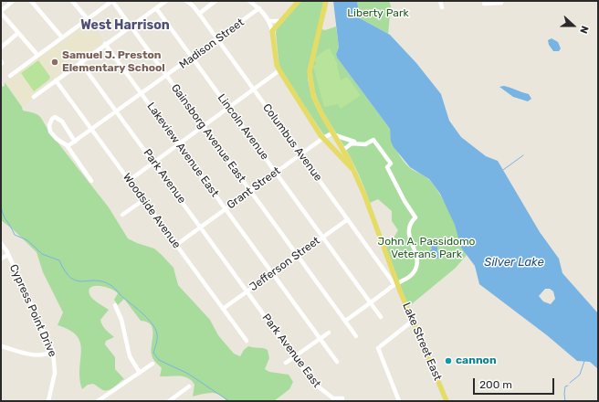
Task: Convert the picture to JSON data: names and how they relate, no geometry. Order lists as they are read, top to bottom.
{
  "streets": {
    "main road": ["Lake Street East"],
    "street": [
      "Madison Street",
      "Lincoln Avenue",
      "Gainsborg Avenue East",
      "Columbus Avenue",
      "Lakeview Avenue East",
      "Park Avenue",
      "Grant Street",
      "Woodside Avenue",
      "Jefferson Street",
      "Cypress Point Drive",
      "Park Avenue East"
    ]
  },
  "crossings": [
    ["Madison Street", "Lincoln Avenue"],
    ["Madison Street", "Gainsborg Avenue East"],
    ["Madison Street", "Columbus Avenue"],
    ["Madison Street", "Lakeview Avenue East"],
    ["Madison Street", "Park Avenue"],
    ["Madison Street", "Woodside Avenue"],
    ["Lincoln Avenue", "Grant Street"],
    ["Lincoln Avenue", "Jefferson Street"],
    ["Gainsborg Avenue East", "Grant Street"],
    ["Gainsborg Avenue East", "Jefferson Street"],
    ["Columbus Avenue", "Grant Street"],
    ["Columbus Avenue", "Jefferson Street"],
    ["Columbus Avenue", "Lake Street East"],
    ["Lakeview Avenue East", "Grant Street"],
    ["Lakeview Avenue East", "Jefferson Street"],
    ["Park Avenue", "Grant Street"],
    ["Park Avenue", "Jefferson Street"],
    ["Park Avenue", "Park Avenue East"],
    ["Grant Street", "Woodside Avenue"],
    ["Grant Street", "Lake Street East"],
    ["Woodside Avenue", "Jefferson Street"],
    ["Jefferson Street", "Park Avenue East"]
  ],
  "districts": ["West Harrison"],
  "water": ["Silver Lake"],
  "parks": ["Liberty Park", "John A. Passidomo Veterans Park"],
  "places": ["Samuel J. Preston Elementary School", "cannon"],
  "scale_bar": "200 m",
  "north": "right"
}
